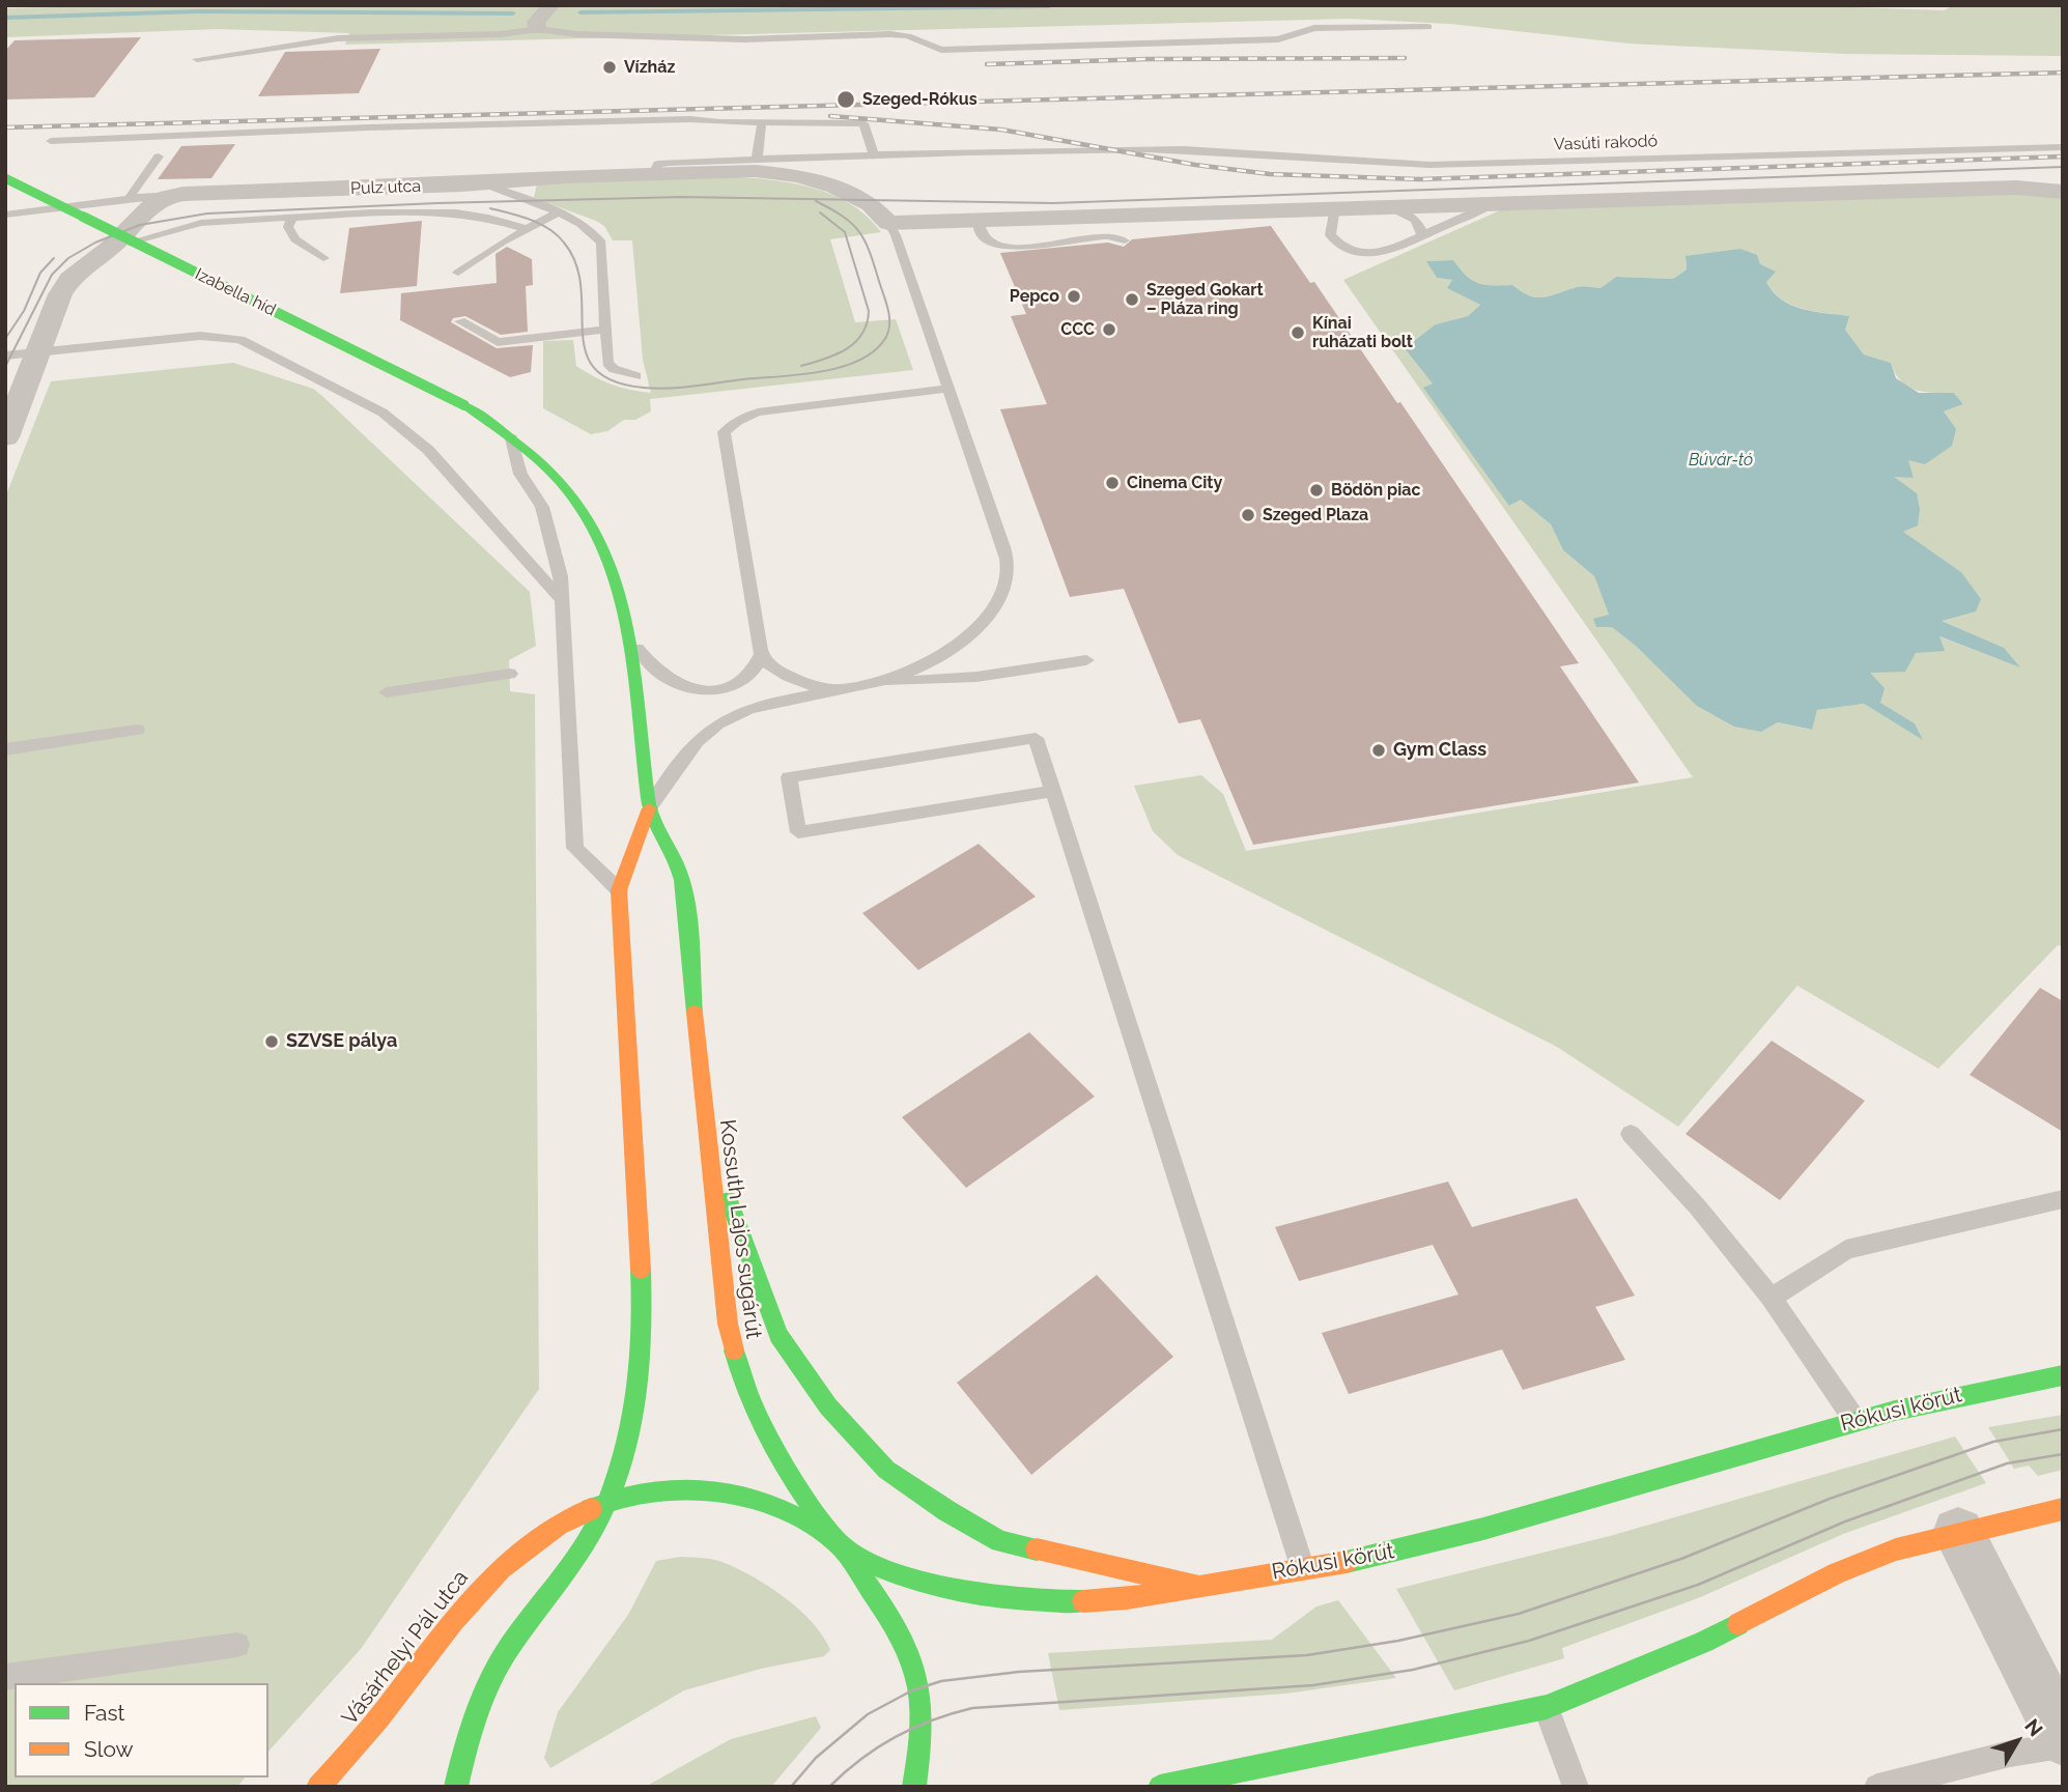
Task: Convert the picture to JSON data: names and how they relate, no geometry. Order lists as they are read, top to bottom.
{
  "streets": {
    "main road": [
      "Izabella híd",
      "Kossuth Lajos sugárút",
      "Rókusi körút",
      "Vásárhelyi Pál utca"
    ],
    "street": ["Pulz utca"],
    "lane": ["Vasúti rakodó"]
  },
  "crossings": [
    ["Vasúti rakodó", "Pulz utca"],
    ["Izabella híd", "Kossuth Lajos sugárút"],
    ["Kossuth Lajos sugárút", "Rókusi körút"],
    ["Kossuth Lajos sugárút", "Vásárhelyi Pál utca"],
    ["Rókusi körút", "Vásárhelyi Pál utca"]
  ],
  "water": ["Búvár-tó"],
  "places": [
    "Vízház",
    "Szeged-Rókus",
    "Pepco",
    "Szeged Gokart – Pláza ring",
    "CCC",
    "Kínai ruházati bolt",
    "Cinema City",
    "Bödön piac",
    "Szeged Plaza",
    "Gym Class",
    "SZVSE pálya"
  ],
  "legend": ["Fast", "Slow"],
  "north": "top right"
}
